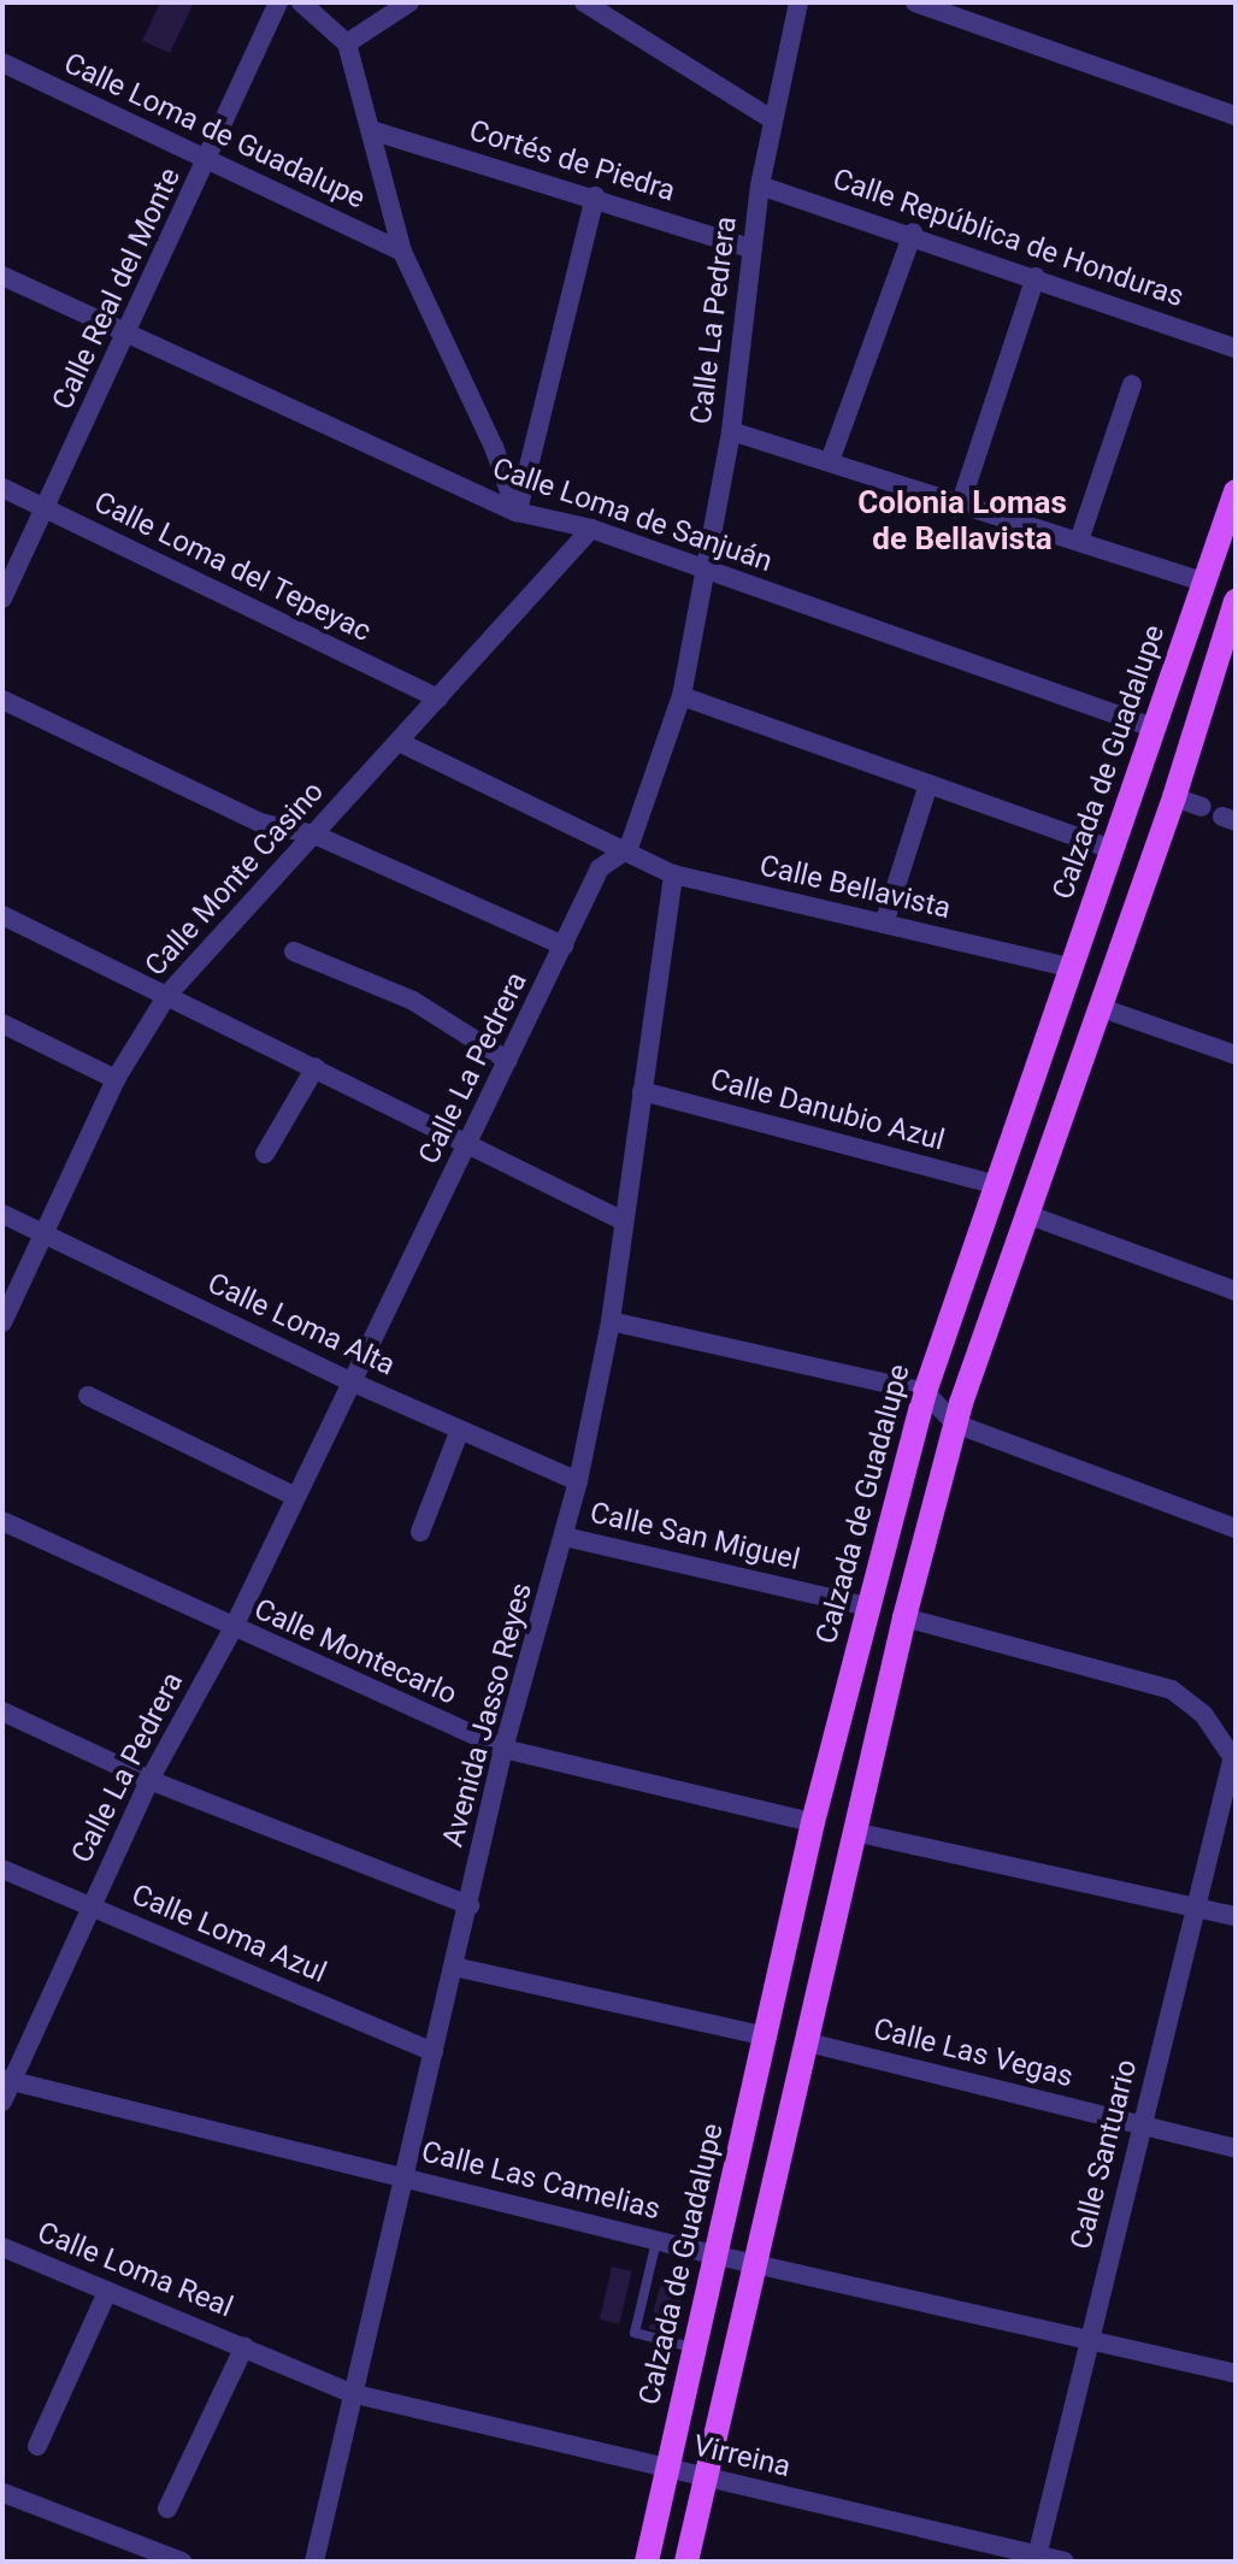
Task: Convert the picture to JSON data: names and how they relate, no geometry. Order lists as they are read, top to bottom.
{
  "streets": {
    "main road": ["Calzada de Guadalupe"],
    "street": [
      "Calle Loma de Guadalupe",
      "Cortés de Piedra",
      "Calle República de Honduras",
      "Calle Real del Monte",
      "Calle La Pedrera",
      "Calle Loma de Sanjuán",
      "Calle Loma del Tepeyac",
      "Calle Monte Casino",
      "Calle Bellavista",
      "Calle Danubio Azul",
      "Calle Loma Alta",
      "Calle San Miguel",
      "Calle Montecarlo",
      "Avenida Jasso Reyes",
      "Calle Loma Azul",
      "Calle Las Vegas",
      "Calle Santuario",
      "Calle Las Camelias",
      "Calle Loma Real",
      "Virreina"
    ]
  },
  "crossings": [
    ["Calle Loma de Guadalupe", "Calle Real del Monte"],
    ["Cortés de Piedra", "Calle La Pedrera"],
    ["Calle República de Honduras", "Calle La Pedrera"],
    ["Calle Real del Monte", "Calle Loma de Sanjuán"],
    ["Calle Real del Monte", "Calle Loma del Tepeyac"],
    ["Calle La Pedrera", "Calle Loma de Sanjuán"],
    ["Calle La Pedrera", "Calle Bellavista"],
    ["Calle La Pedrera", "Calle Loma Alta"],
    ["Calle La Pedrera", "Calle Montecarlo"],
    ["Calle La Pedrera", "Calle Loma Azul"],
    ["Calle La Pedrera", "Calle Las Camelias"],
    ["Calle Loma de Sanjuán", "Calzada de Guadalupe"],
    ["Calle Loma de Sanjuán", "Calle Monte Casino"],
    ["Calle Loma del Tepeyac", "Calle Monte Casino"],
    ["Calzada de Guadalupe", "Calle Bellavista"],
    ["Calzada de Guadalupe", "Calle Danubio Azul"],
    ["Calzada de Guadalupe", "Calle San Miguel"],
    ["Calzada de Guadalupe", "Calle Montecarlo"],
    ["Calzada de Guadalupe", "Calle Las Camelias"],
    ["Calzada de Guadalupe", "Virreina"],
    ["Calle Monte Casino", "Calle Loma Alta"],
    ["Calle Bellavista", "Avenida Jasso Reyes"],
    ["Calle Danubio Azul", "Avenida Jasso Reyes"],
    ["Calle Loma Alta", "Avenida Jasso Reyes"],
    ["Calle San Miguel", "Avenida Jasso Reyes"],
    ["Calle Montecarlo", "Avenida Jasso Reyes"],
    ["Avenida Jasso Reyes", "Calle Loma Azul"],
    ["Avenida Jasso Reyes", "Calle Las Camelias"],
    ["Avenida Jasso Reyes", "Calle Loma Real"],
    ["Avenida Jasso Reyes", "Virreina"],
    ["Calle Las Vegas", "Calle Santuario"],
    ["Calle Santuario", "Calle Las Camelias"],
    ["Calle Santuario", "Virreina"],
    ["Calle Loma Real", "Virreina"]
  ],
  "districts": ["Colonia Lomas de Bellavista"]
}
